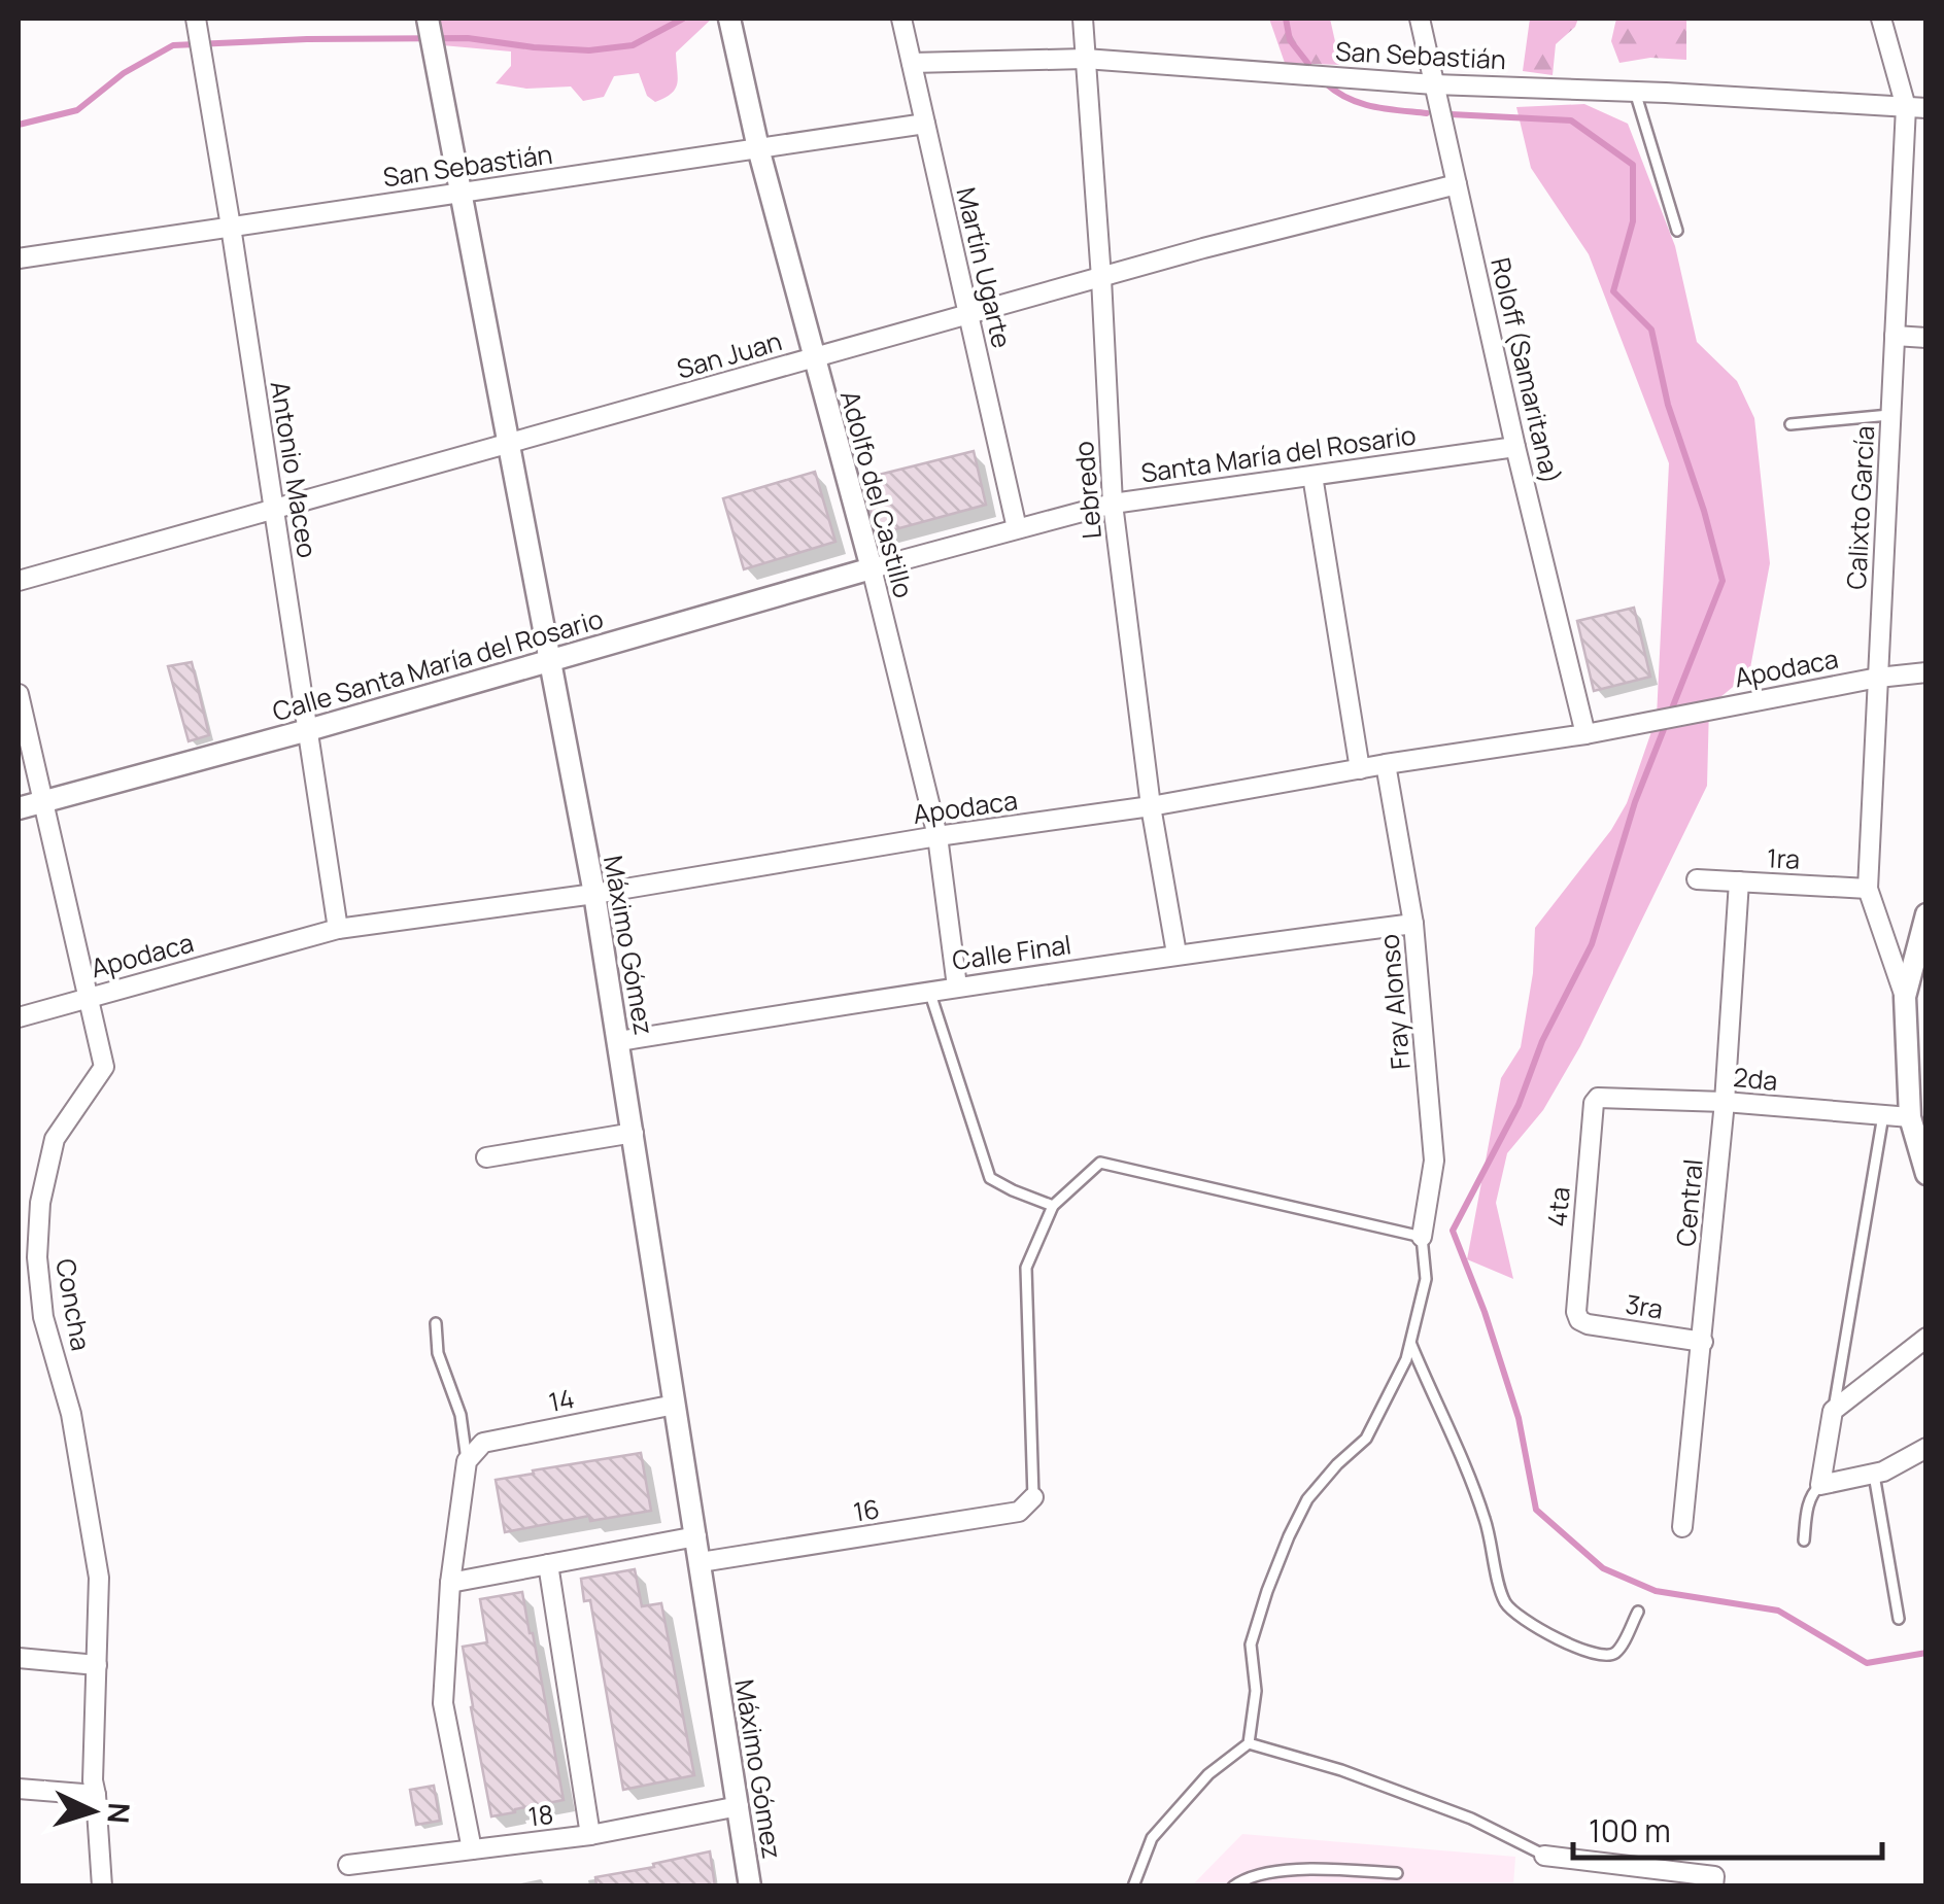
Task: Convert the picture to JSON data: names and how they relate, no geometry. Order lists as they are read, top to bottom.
{
  "streets": {
    "street": [
      "San Sebastián",
      "Martín Ugarte",
      "San Juan",
      "Roloff (Samaritana)",
      "Santa María del Rosario",
      "Antonio Maceo",
      "Lebredo",
      "Adolfo del Castillo",
      "Calixto García",
      "Calle Santa María del Rosario",
      "Apodaca",
      "1ra",
      "Máximo Gómez",
      "Calle Final",
      "Fray Alonso",
      "2da",
      "Central",
      "4ta",
      "Concha",
      "3ra",
      "14",
      "16",
      "18"
    ]
  },
  "crossings": [
    ["San Sebastián", "Martín Ugarte"],
    ["San Sebastián", "Roloff (Samaritana)"],
    ["San Sebastián", "Antonio Maceo"],
    ["San Sebastián", "Lebredo"],
    ["San Sebastián", "Adolfo del Castillo"],
    ["San Sebastián", "Calixto García"],
    ["San Sebastián", "Máximo Gómez"],
    ["Martín Ugarte", "San Juan"],
    ["Martín Ugarte", "Santa María del Rosario"],
    ["San Juan", "Roloff (Samaritana)"],
    ["San Juan", "Antonio Maceo"],
    ["San Juan", "Lebredo"],
    ["San Juan", "Adolfo del Castillo"],
    ["San Juan", "Máximo Gómez"],
    ["Roloff (Samaritana)", "Santa María del Rosario"],
    ["Roloff (Samaritana)", "Apodaca"],
    ["Santa María del Rosario", "Lebredo"],
    ["Santa María del Rosario", "Adolfo del Castillo"],
    ["Santa María del Rosario", "Calle Santa María del Rosario"],
    ["Antonio Maceo", "Calle Santa María del Rosario"],
    ["Antonio Maceo", "Apodaca"],
    ["Lebredo", "Apodaca"],
    ["Lebredo", "Calle Final"],
    ["Adolfo del Castillo", "Calle Santa María del Rosario"],
    ["Adolfo del Castillo", "Apodaca"],
    ["Adolfo del Castillo", "Calle Final"],
    ["Calixto García", "Apodaca"],
    ["Calixto García", "1ra"],
    ["Calle Santa María del Rosario", "Máximo Gómez"],
    ["Calle Santa María del Rosario", "Concha"],
    ["Apodaca", "Máximo Gómez"],
    ["Apodaca", "Fray Alonso"],
    ["Apodaca", "Concha"],
    ["1ra", "Central"],
    ["Máximo Gómez", "Calle Final"],
    ["Máximo Gómez", "14"],
    ["Máximo Gómez", "16"],
    ["Máximo Gómez", "18"],
    ["Calle Final", "Fray Alonso"],
    ["2da", "Central"],
    ["2da", "4ta"],
    ["Central", "3ra"],
    ["4ta", "3ra"]
  ],
  "scale_bar": "100 m",
  "north": "right"
}
